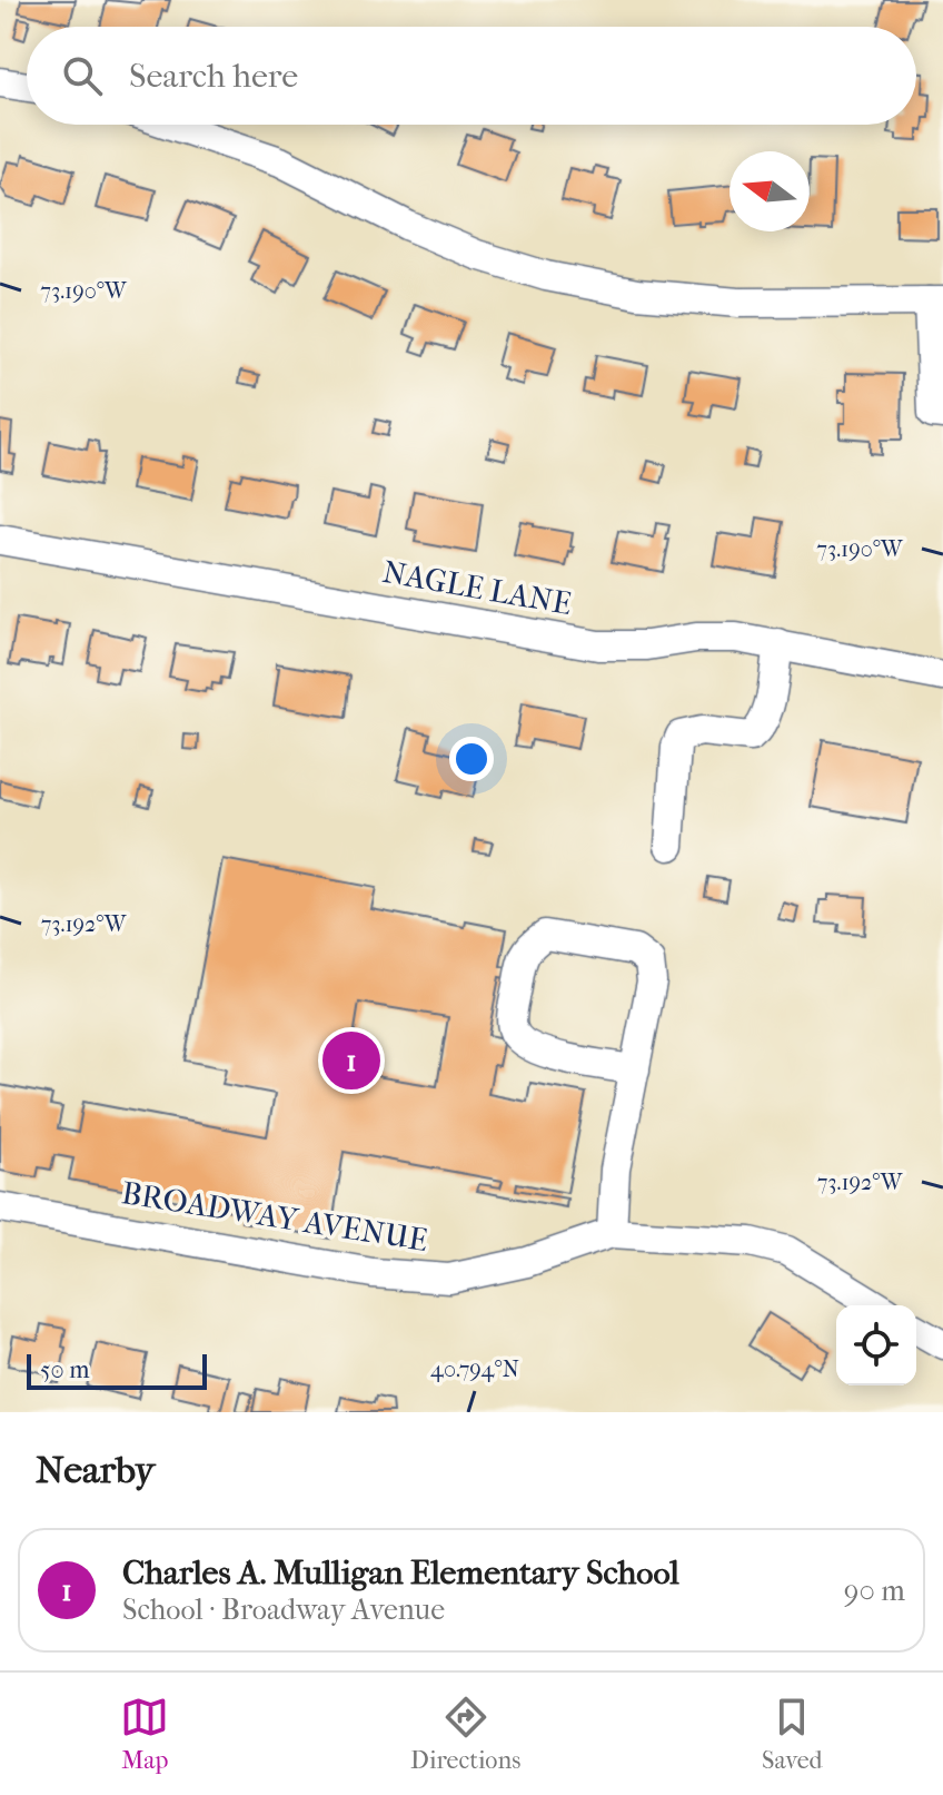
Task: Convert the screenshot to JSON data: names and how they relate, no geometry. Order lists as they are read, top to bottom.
{
  "streets": {
    "street": ["NAGLE LANE", "BROADWAY AVENUE"]
  },
  "scale_bar": "50 m",
  "north": "left",
  "page": {
    "search": "Search here",
    "pins": "1",
    "scale": "50 m",
    "heading": "Nearby",
    "list": [
      {
        "mark": "1",
        "name": "Charles A. Mulligan Elementary School",
        "note": "School · Broadway Avenue",
        "value": "90 m"
      }
    ],
    "nav": ["Map", "Directions", "Saved"]
  },
  "coordinates": ["73.190°W", "73.192°W", "40.794°N"]
}
